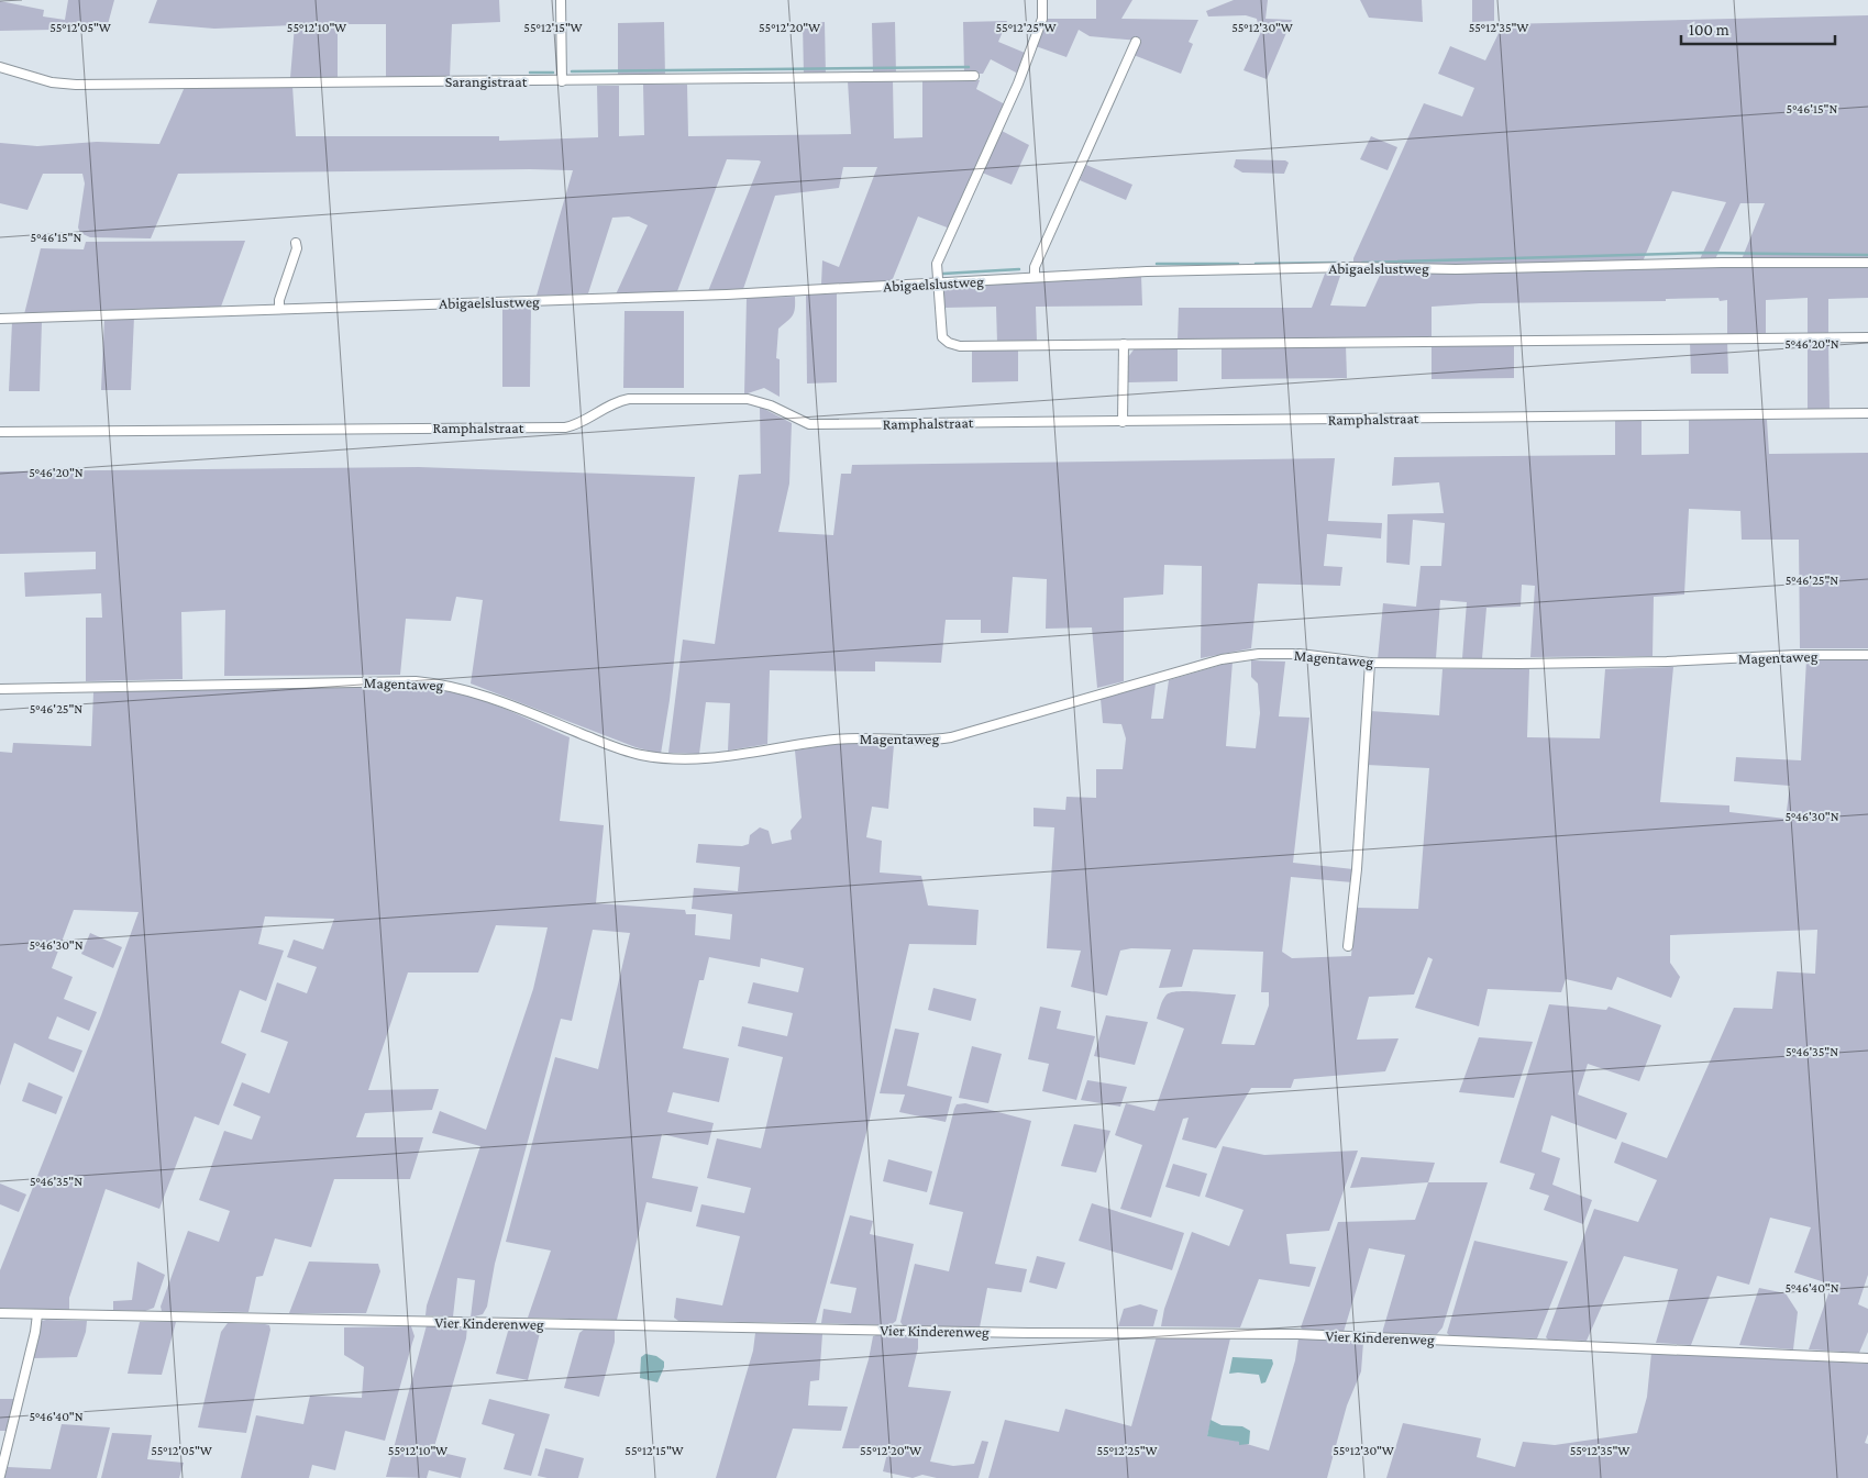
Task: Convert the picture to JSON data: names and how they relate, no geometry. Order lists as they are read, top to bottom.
{
  "streets": {
    "street": [
      "Sarangistraat",
      "Abigaelslustweg",
      "Ramphalstraat",
      "Magentaweg",
      "Vier Kinderenweg"
    ]
  },
  "scale_bar": "100 m",
  "coordinates": [
    "55°12'05\"W",
    "55°12'10\"W",
    "55°12'15\"W",
    "55°12'20\"W",
    "55°12'25\"W",
    "55°12'30\"W",
    "55°12'35\"W",
    "5°46'15\"N",
    "5°46'20\"N",
    "5°46'25\"N",
    "5°46'30\"N",
    "5°46'35\"N",
    "5°46'40\"N"
  ]
}
